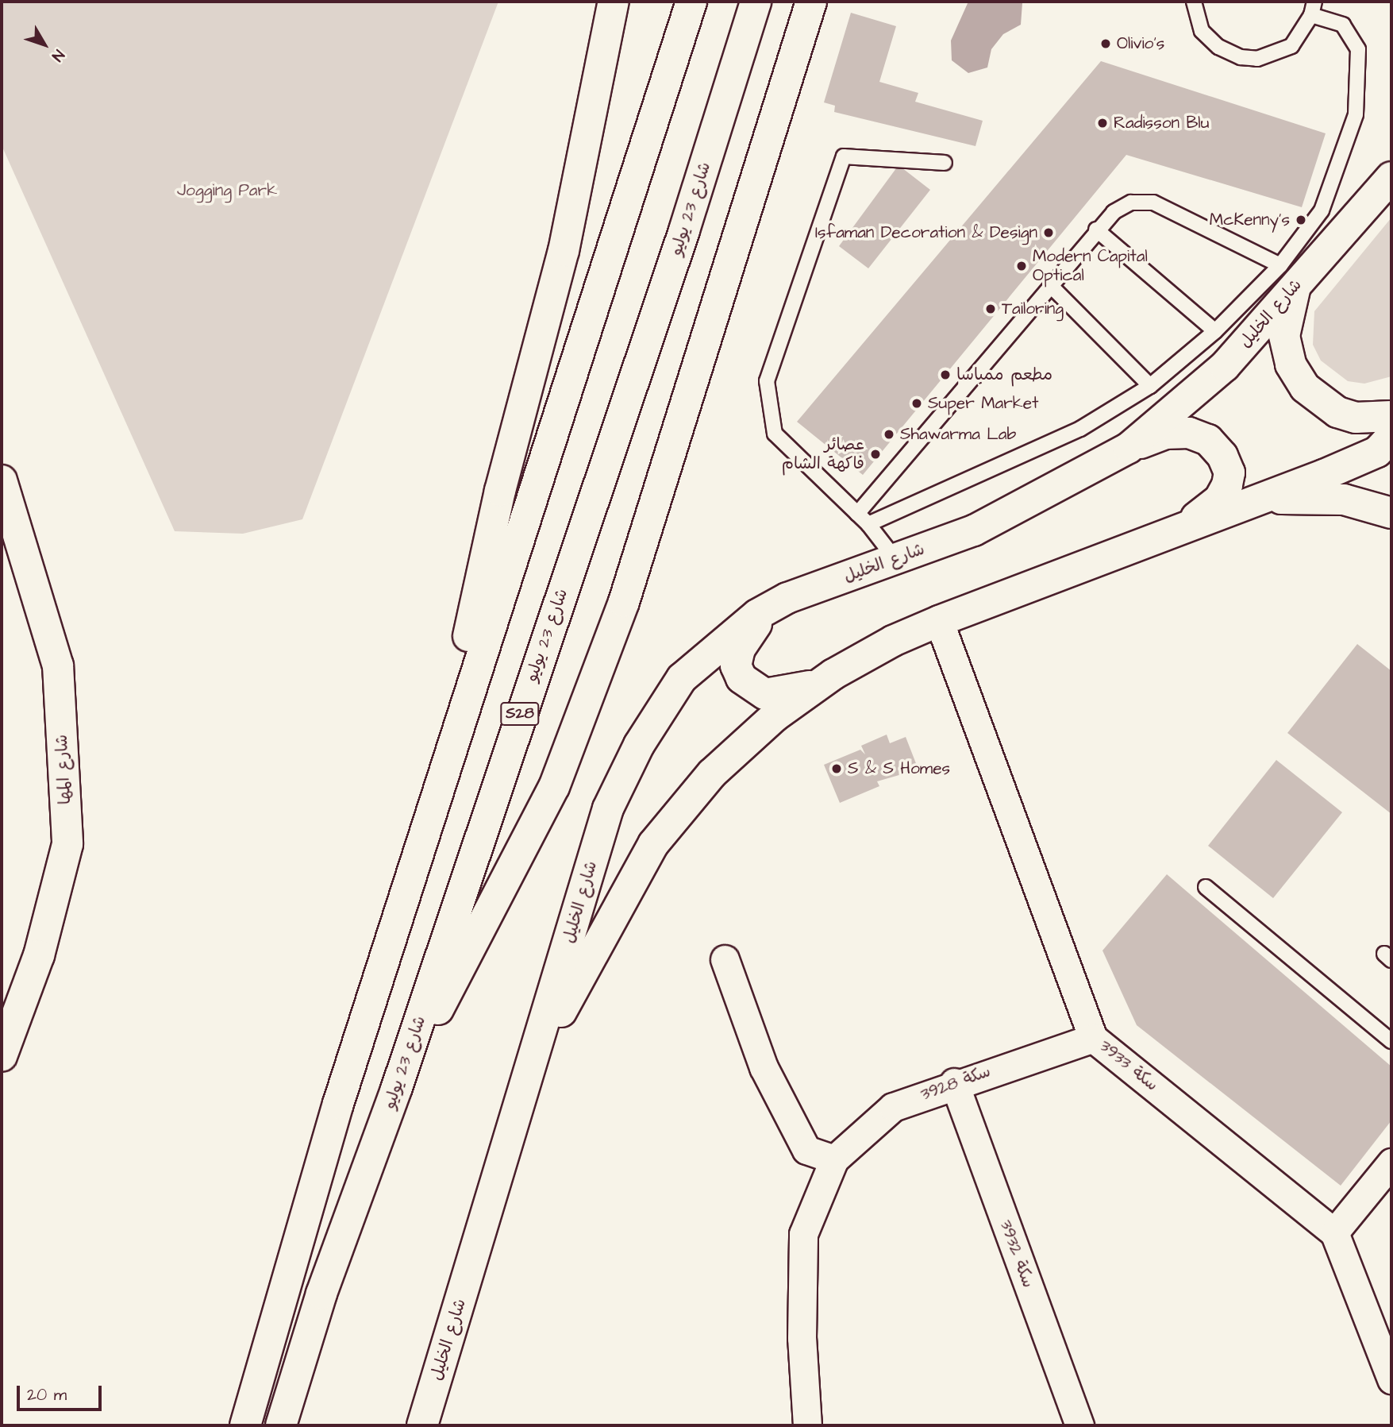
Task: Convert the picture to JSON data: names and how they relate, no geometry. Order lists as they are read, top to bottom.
{
  "streets": {
    "main road": [
      "شارع 23 يوليو",
      "شارع الخليل",
      "S28",
      "شارع المها"
    ],
    "street": ["سكة 3933", "سكة 3928", "سكة 3932"]
  },
  "crossings": [
    ["شارع الخليل", "سكة 3933"],
    ["سكة 3933", "سكة 3928"],
    ["سكة 3928", "سكة 3932"]
  ],
  "parks": ["Jogging Park"],
  "places": [
    "Olivio's",
    "Radisson Blu",
    "McKenny's",
    "Isfaman Decoration & Design",
    "Modern Capital Optical",
    "Tailoring",
    "مطعم ممباسا",
    "Super Market",
    "Shawarma Lab",
    "عصائر فاكهة الشام",
    "S & S Homes"
  ],
  "scale_bar": "20 m",
  "north": "bottom right"
}
